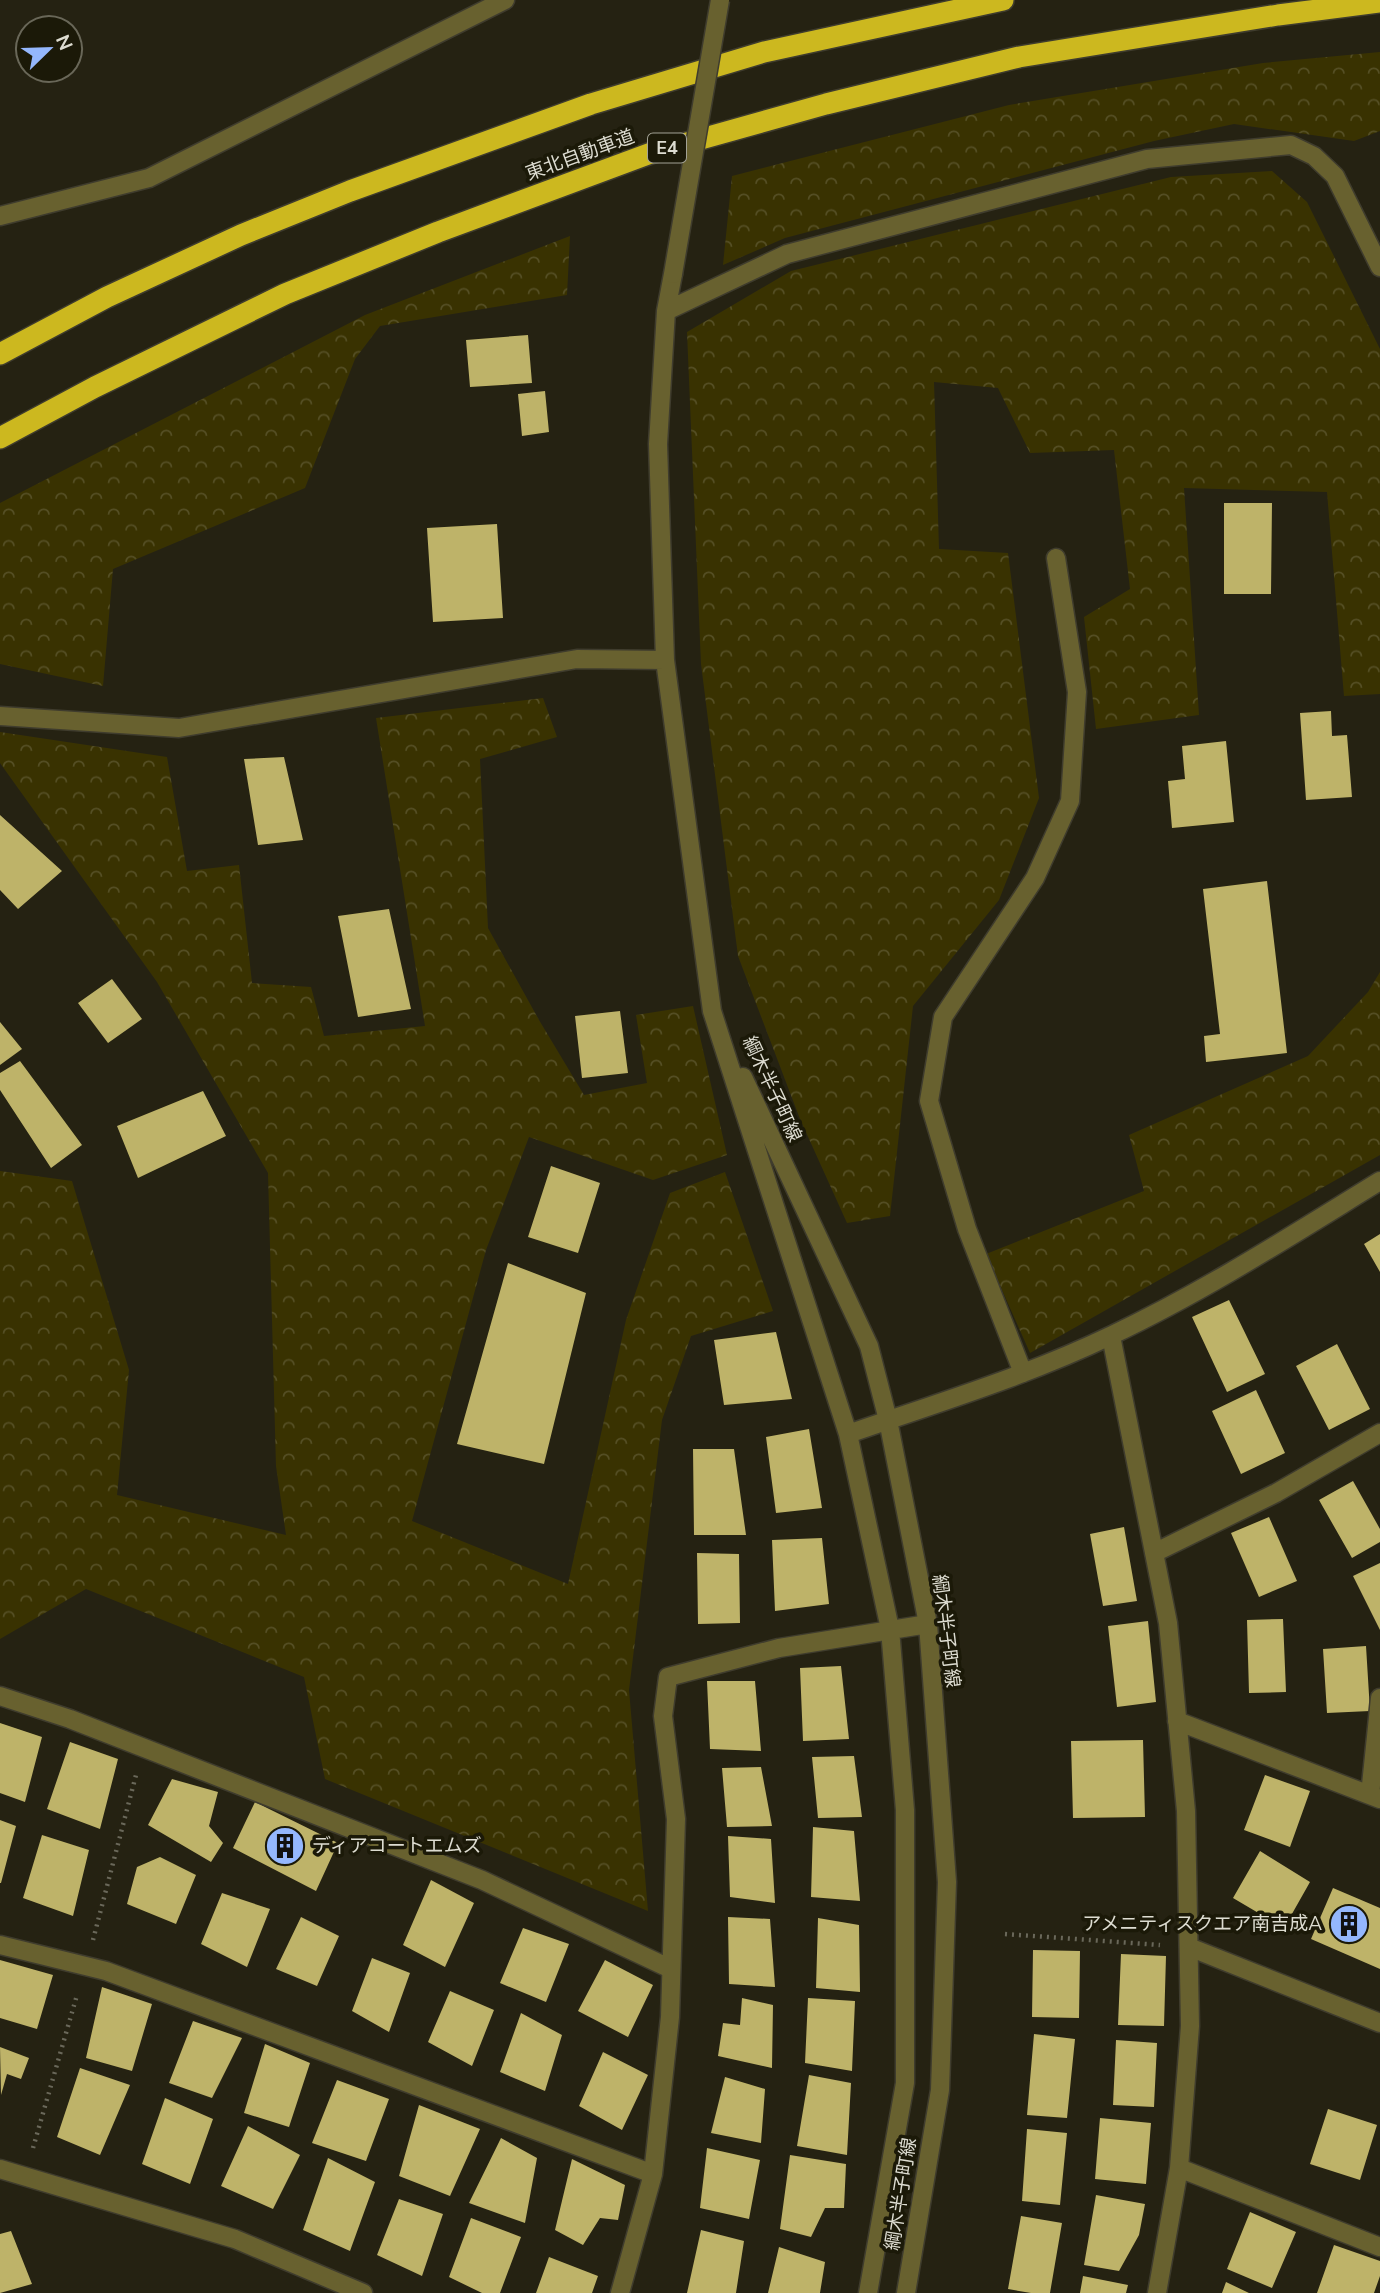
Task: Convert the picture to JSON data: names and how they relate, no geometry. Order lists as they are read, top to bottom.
{
  "streets": {
    "highway": ["E4", "東北自動車道"],
    "street": ["綱木半子町線"]
  },
  "places": {
    "building": ["ディアコートエムズ", "アメニティスクエア南吉成A"]
  },
  "north": "top right"
}
